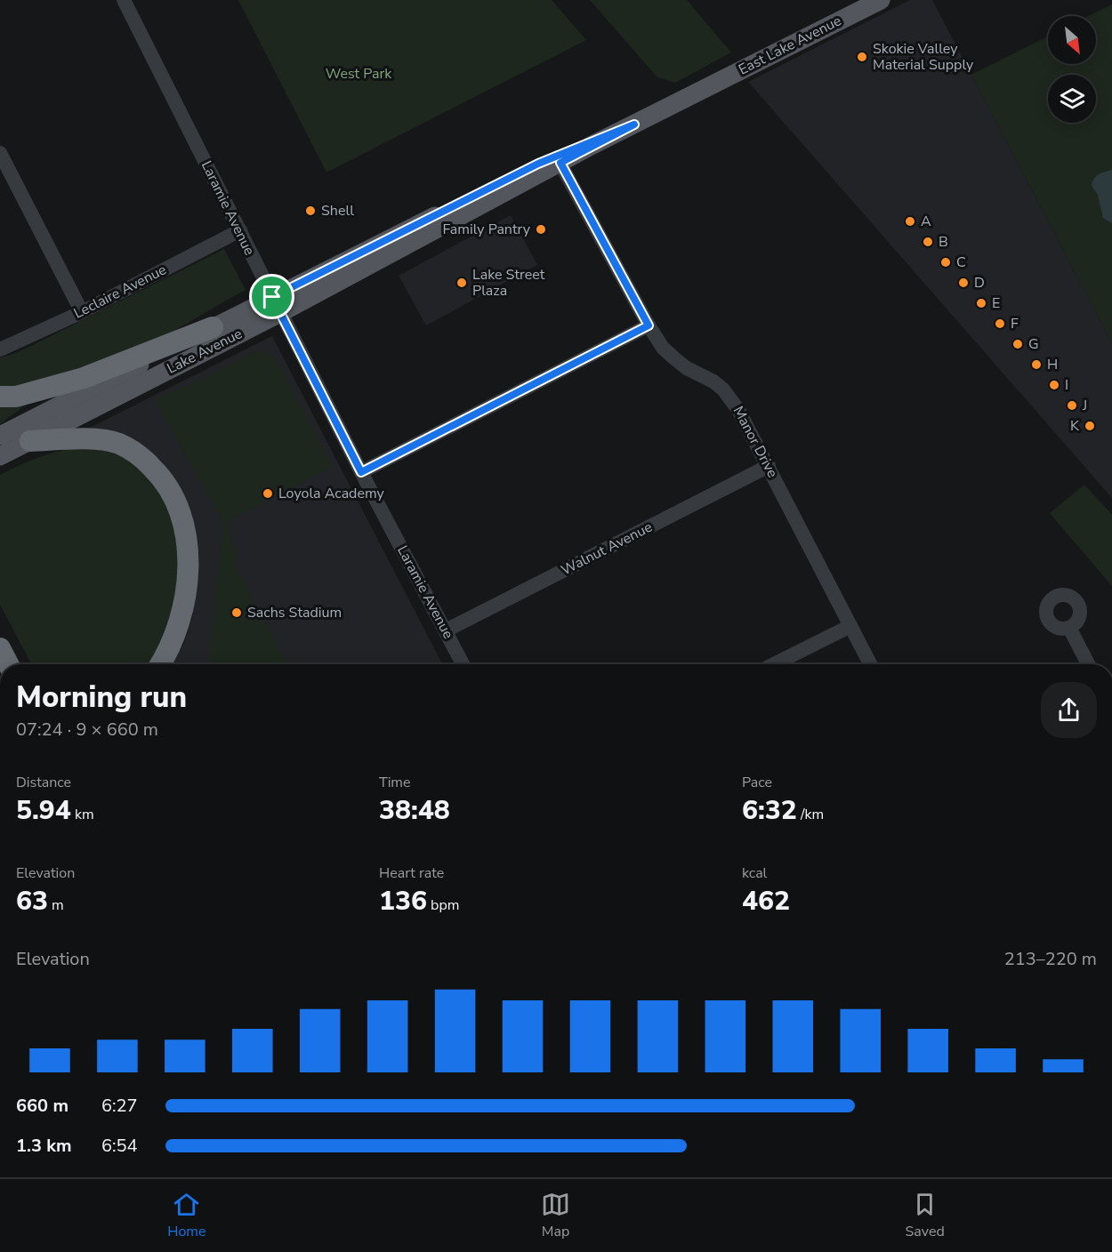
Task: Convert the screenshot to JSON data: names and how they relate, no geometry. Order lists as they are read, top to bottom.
{
  "streets": {
    "main road": ["East Lake Avenue", "Lake Avenue"],
    "street": [
      "Laramie Avenue",
      "Leclaire Avenue",
      "Manor Drive",
      "Walnut Avenue"
    ]
  },
  "crossings": [
    ["East Lake Avenue", "Lake Avenue"],
    ["Laramie Avenue", "Leclaire Avenue"],
    ["Laramie Avenue", "Lake Avenue"],
    ["Laramie Avenue", "Walnut Avenue"],
    ["Lake Avenue", "Manor Drive"],
    ["Manor Drive", "Walnut Avenue"]
  ],
  "parks": ["West Park"],
  "places": [
    "Skokie Valley Material Supply",
    "Shell",
    "A",
    "Family Pantry",
    "B",
    "C",
    "Lake Street Plaza",
    "D",
    "E",
    "F",
    "G",
    "H",
    "I",
    "J",
    "K",
    "Loyola Academy",
    "Sachs Stadium"
  ],
  "north": "bottom right",
  "page": {
    "heading": ["Morning run", "07:24 · 9 × 660 m"],
    "stats": [
      ["Distance", "5.94 km"],
      ["Time", "38:48"],
      ["Pace", "6:32 /km"],
      ["Elevation", "63 m"],
      ["Heart rate", "136 bpm"],
      ["kcal", "462"]
    ],
    "chart": ["Elevation", "213–220 m"],
    "list": [
      {
        "name": "660 m",
        "note": "6:27"
      },
      {
        "name": "1.3 km",
        "note": "6:54"
      }
    ],
    "tabs": ["Home", "Map", "Saved"]
  }
}
